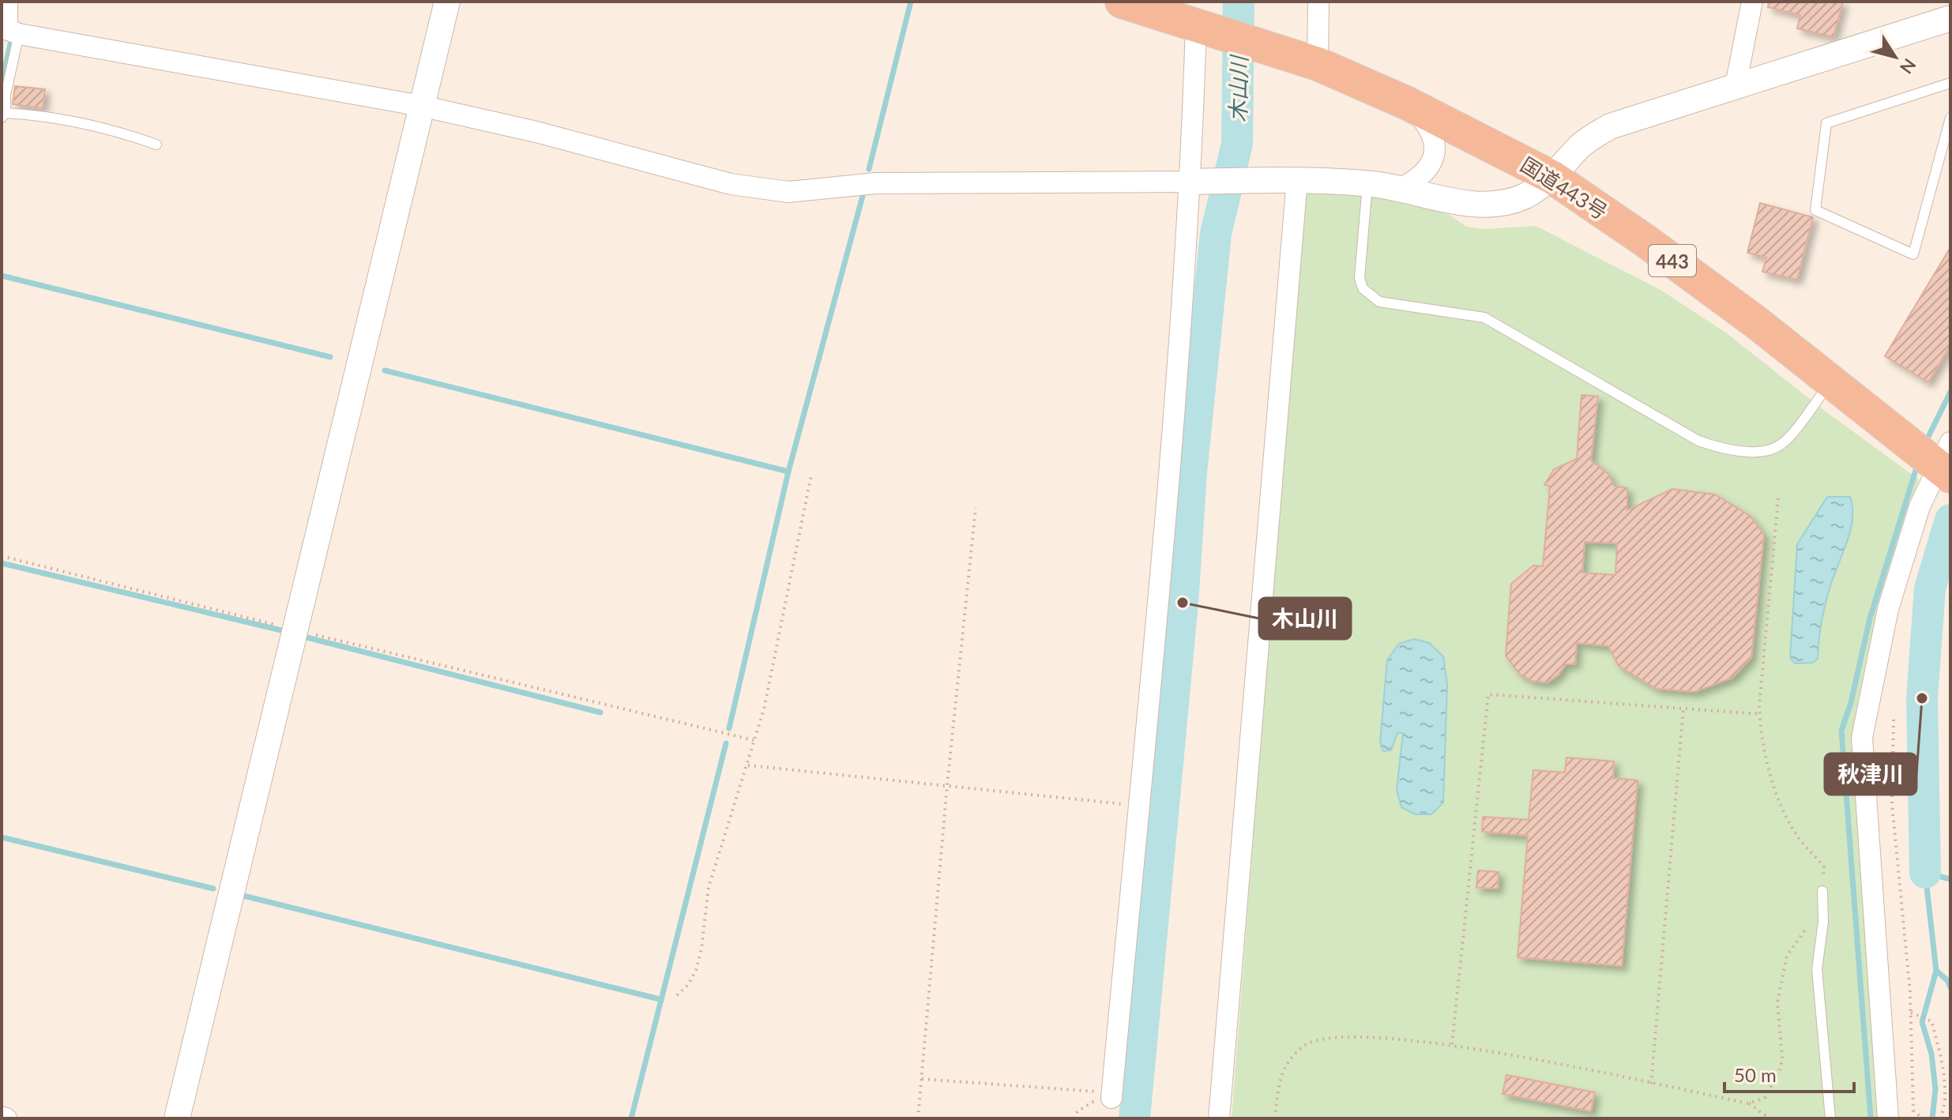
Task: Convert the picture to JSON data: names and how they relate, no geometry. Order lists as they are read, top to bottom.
{
  "streets": {
    "highway": ["国道443号", "443"]
  },
  "water": ["木山川"],
  "places": ["木山川", "秋津川"],
  "scale_bar": "50 m",
  "north": "bottom right"
}
